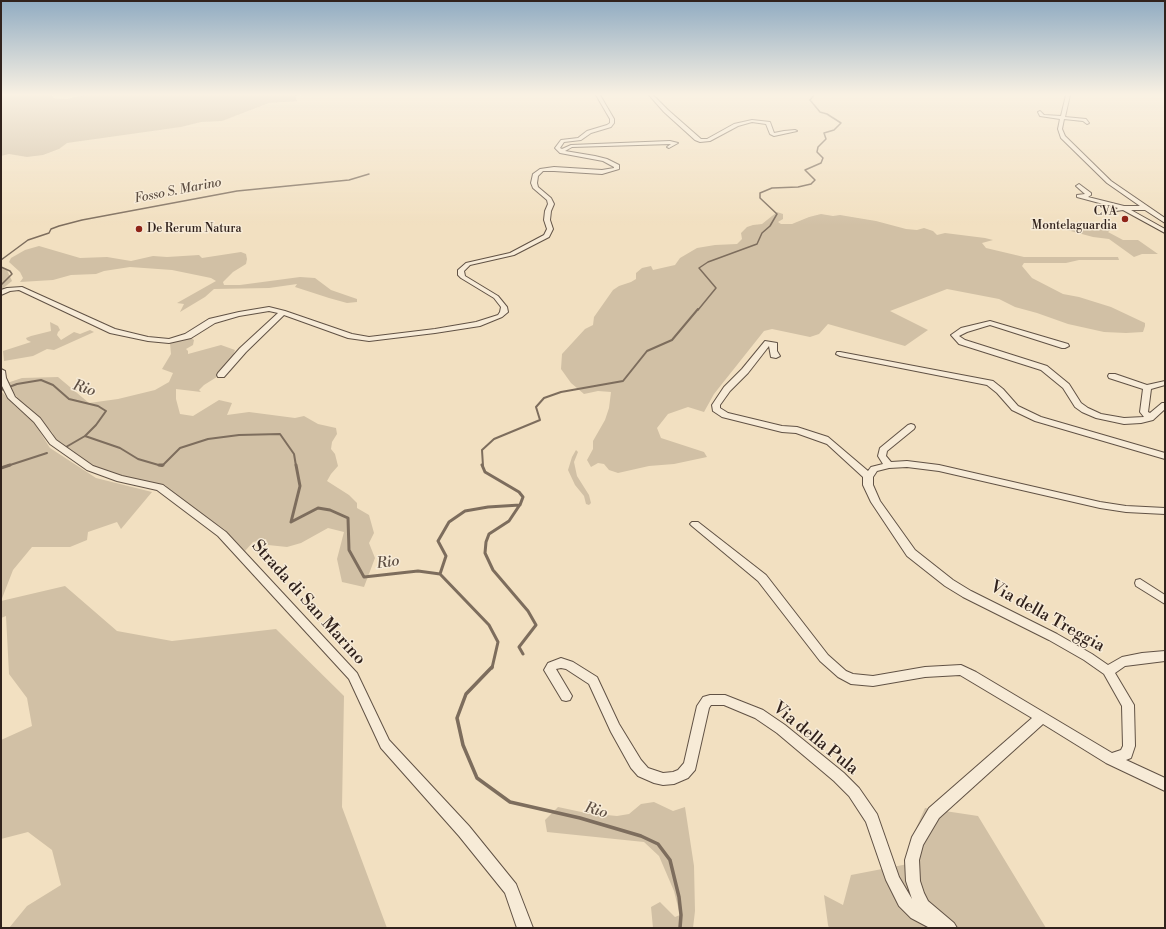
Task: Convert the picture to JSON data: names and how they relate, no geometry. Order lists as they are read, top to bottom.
{
  "streets": {
    "street": ["Strada di San Marino", "Via della Treggia", "Via della Pula"]
  },
  "water": ["Fosso S. Marino", "Rio"],
  "places": ["CVA Montelaguardia", "De Rerum Natura"]
}
